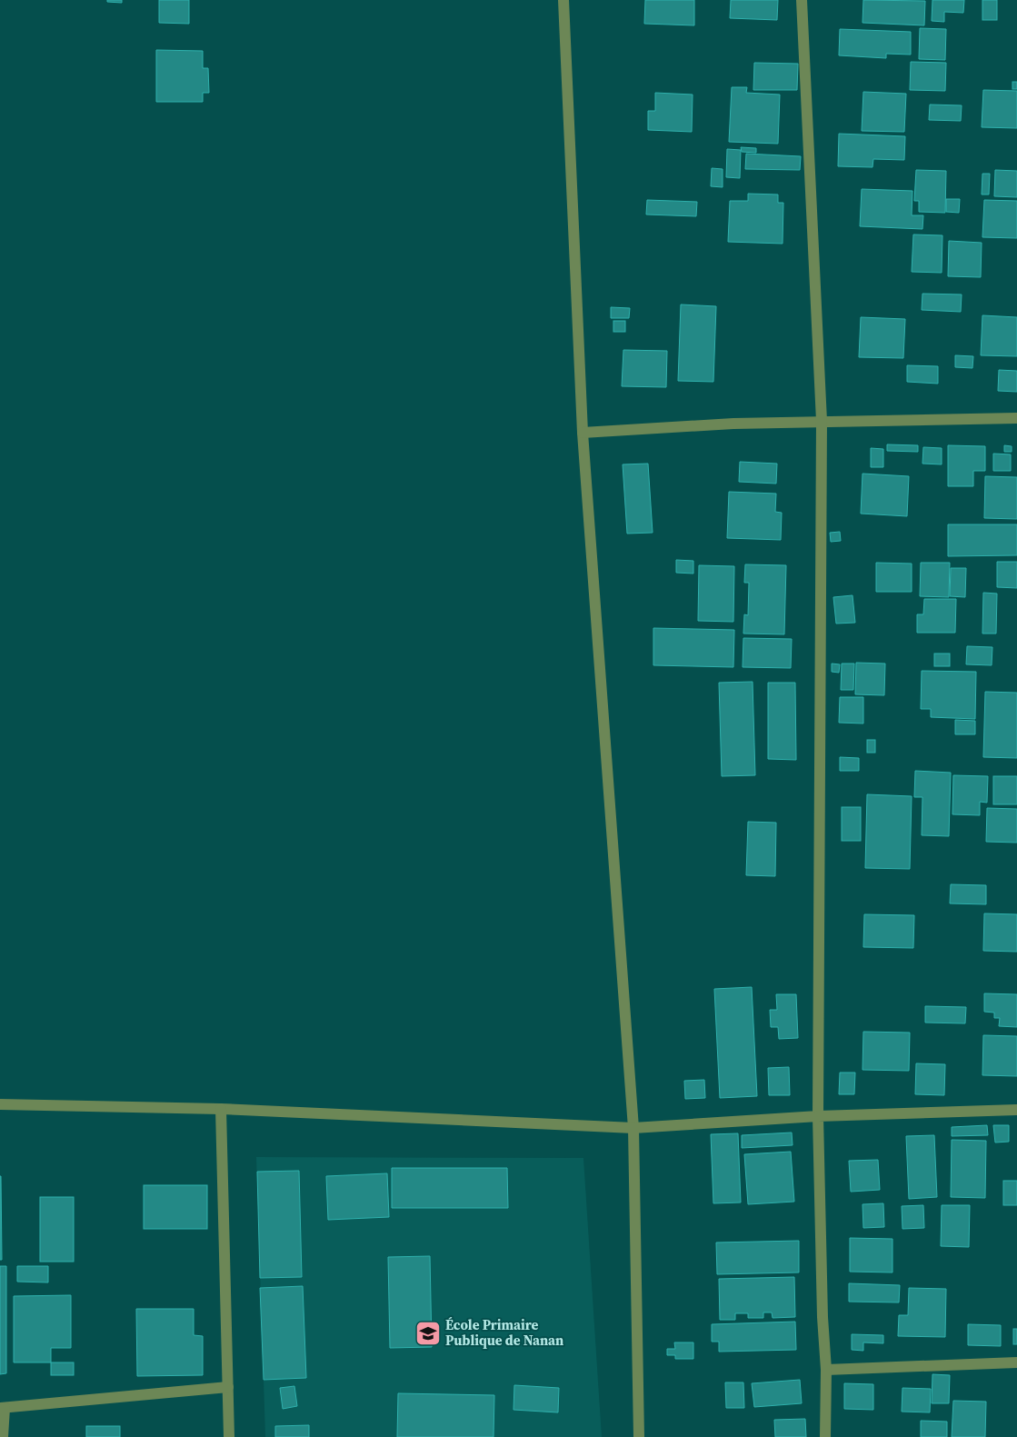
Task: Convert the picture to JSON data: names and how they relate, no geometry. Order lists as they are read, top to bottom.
{
  "places": {
    "school or university": ["École Primaire Publique de Nanan"]
  }
}
